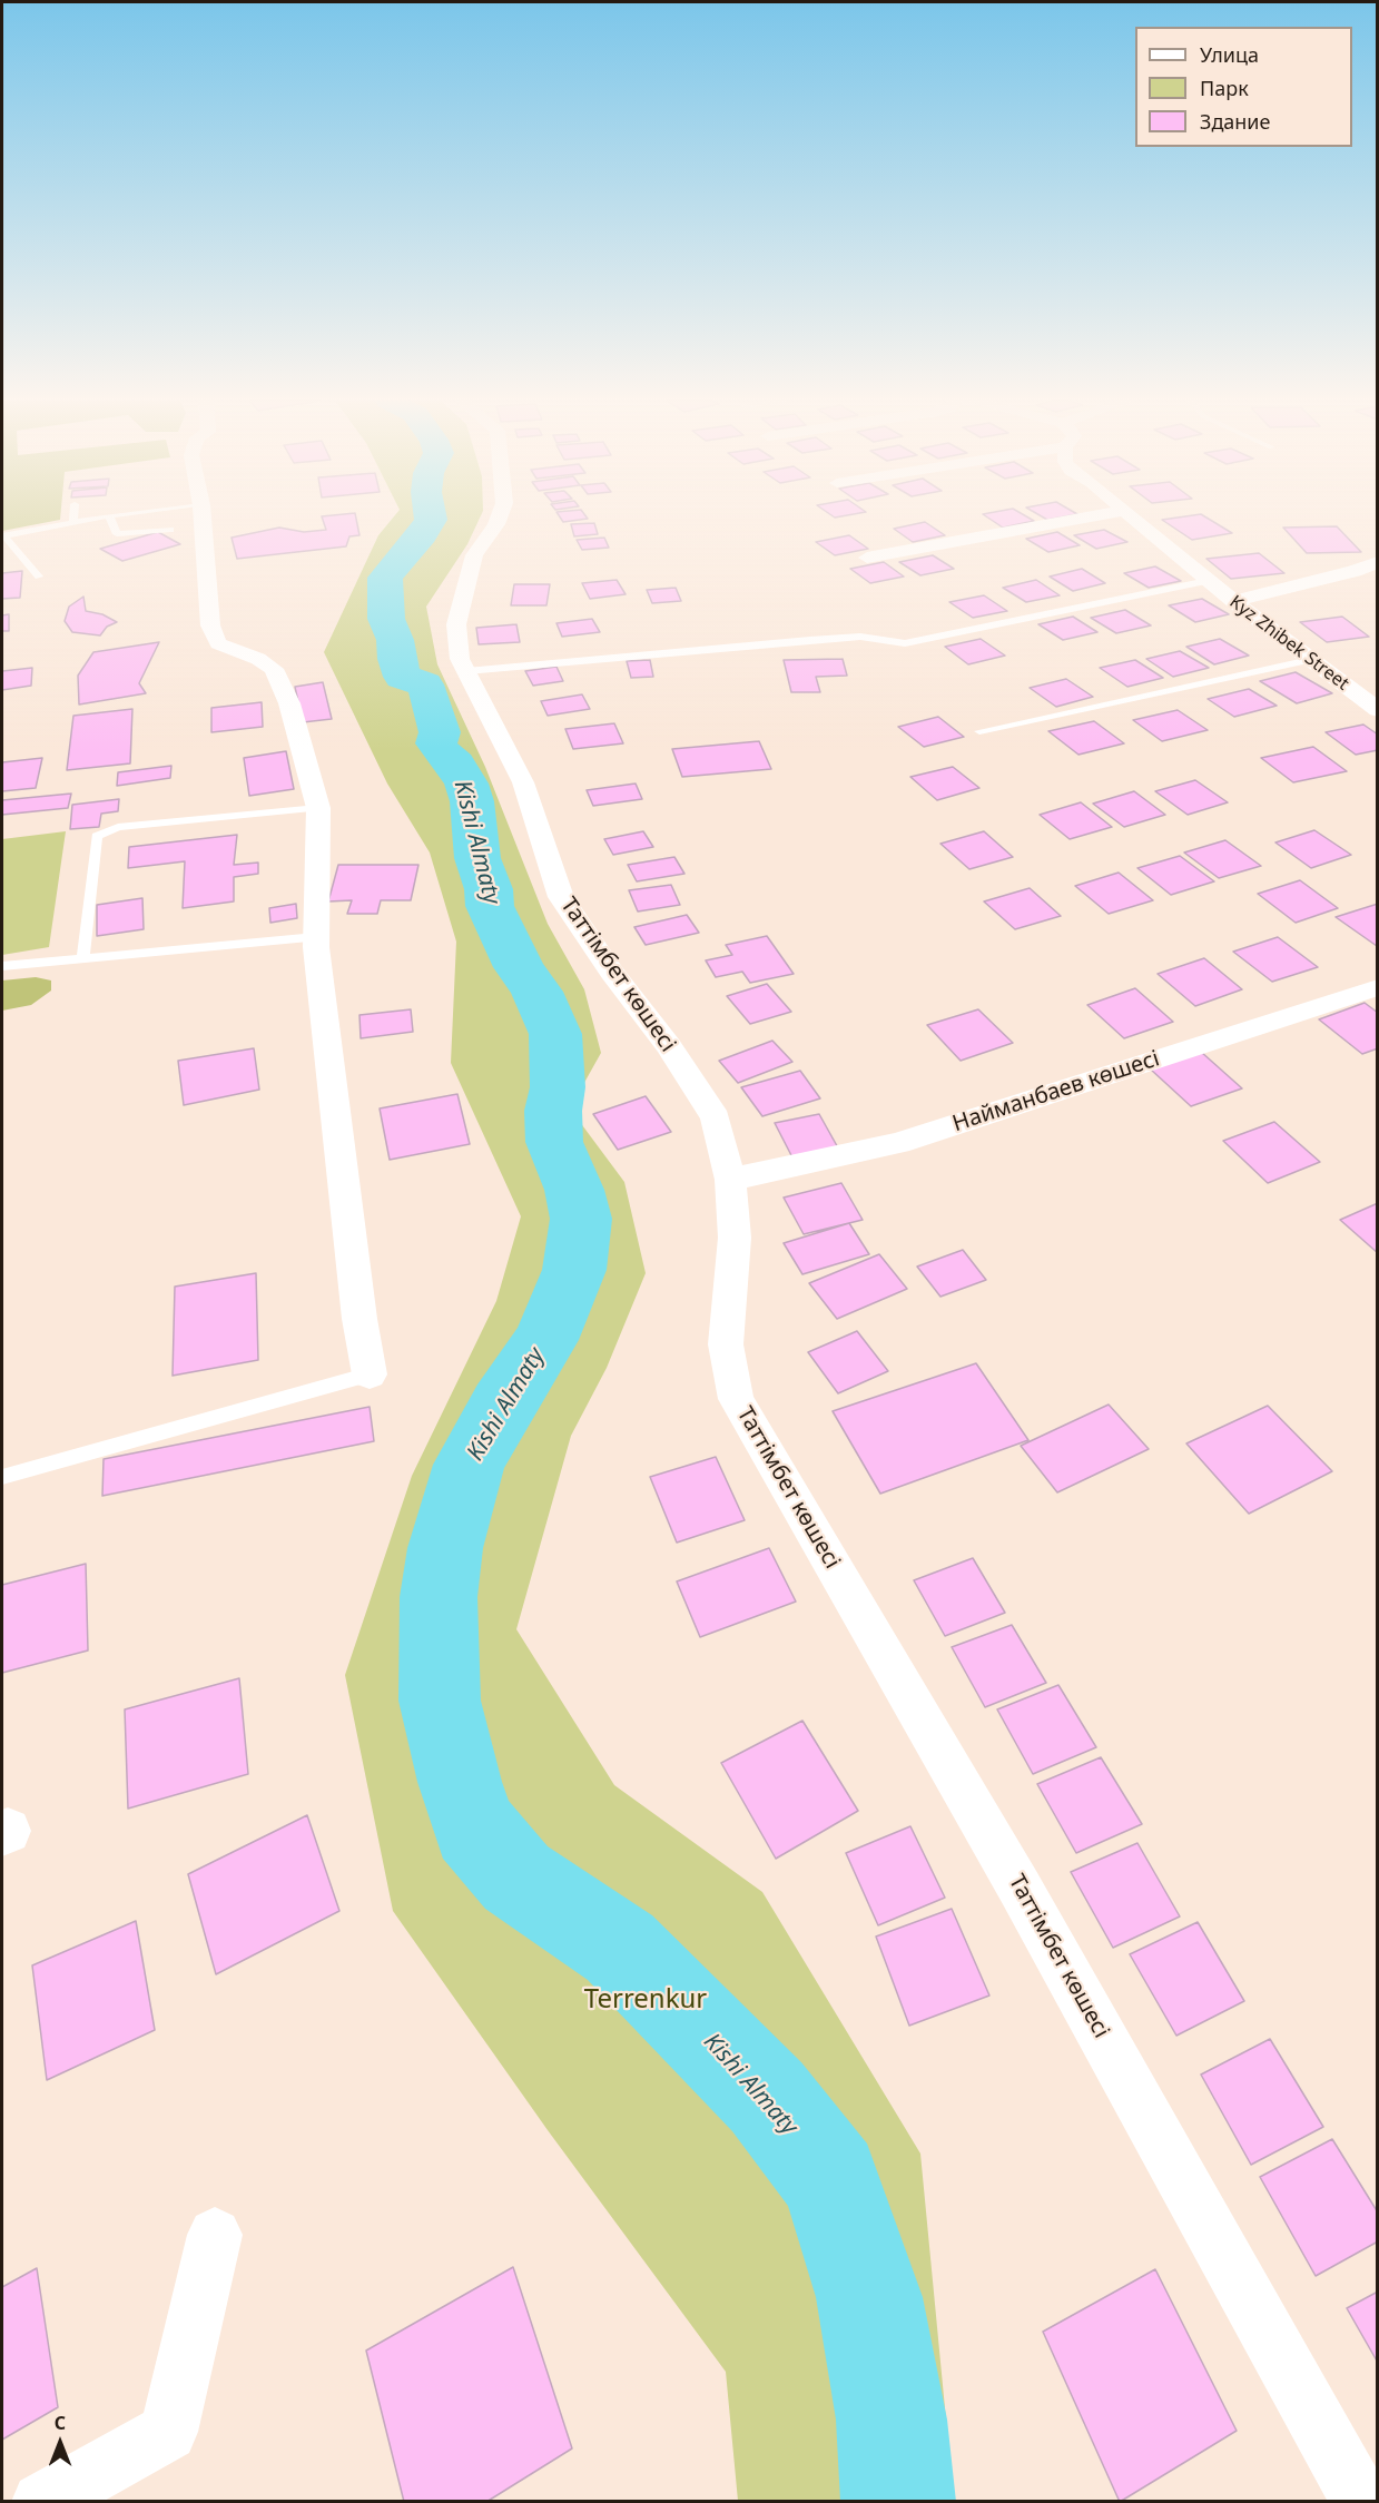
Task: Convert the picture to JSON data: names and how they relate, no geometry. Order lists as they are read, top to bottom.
{
  "streets": {
    "street": ["Kyz Zhibek Street", "Таттімбет көшесі", "Найманбаев көшесі"]
  },
  "crossings": [
    ["Таттімбет көшесі", "Найманбаев көшесі"]
  ],
  "water": ["Kіshі Almaty"],
  "parks": ["Terrenkur"],
  "legend": ["Улица", "Парк", "Здание"],
  "north": "top"
}
